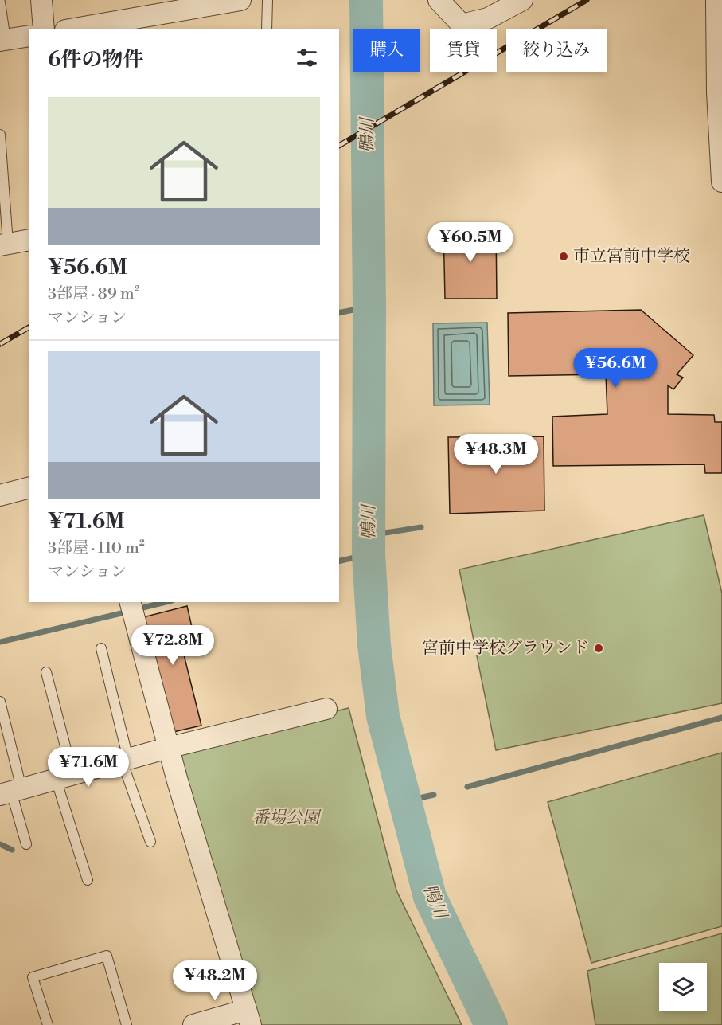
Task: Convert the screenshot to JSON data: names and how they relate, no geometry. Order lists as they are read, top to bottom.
{
  "water": ["鴨川"],
  "parks": ["番場公園"],
  "places": ["市立宮前中学校", "宮前中学校グラウンド"],
  "page": {
    "chip": ["購入", "賃貸", "絞り込み"],
    "heading": "6件の物件",
    "list": [
      {
        "name": "¥56.6M",
        "note": "3部屋 · 89 m² · マンション"
      },
      {
        "name": "¥71.6M",
        "note": "3部屋 · 110 m² · マンション"
      }
    ],
    "price": [
      "¥60.5M",
      "¥56.6M",
      "¥48.3M",
      "¥72.8M",
      "¥71.6M",
      "¥48.2M"
    ]
  }
}
